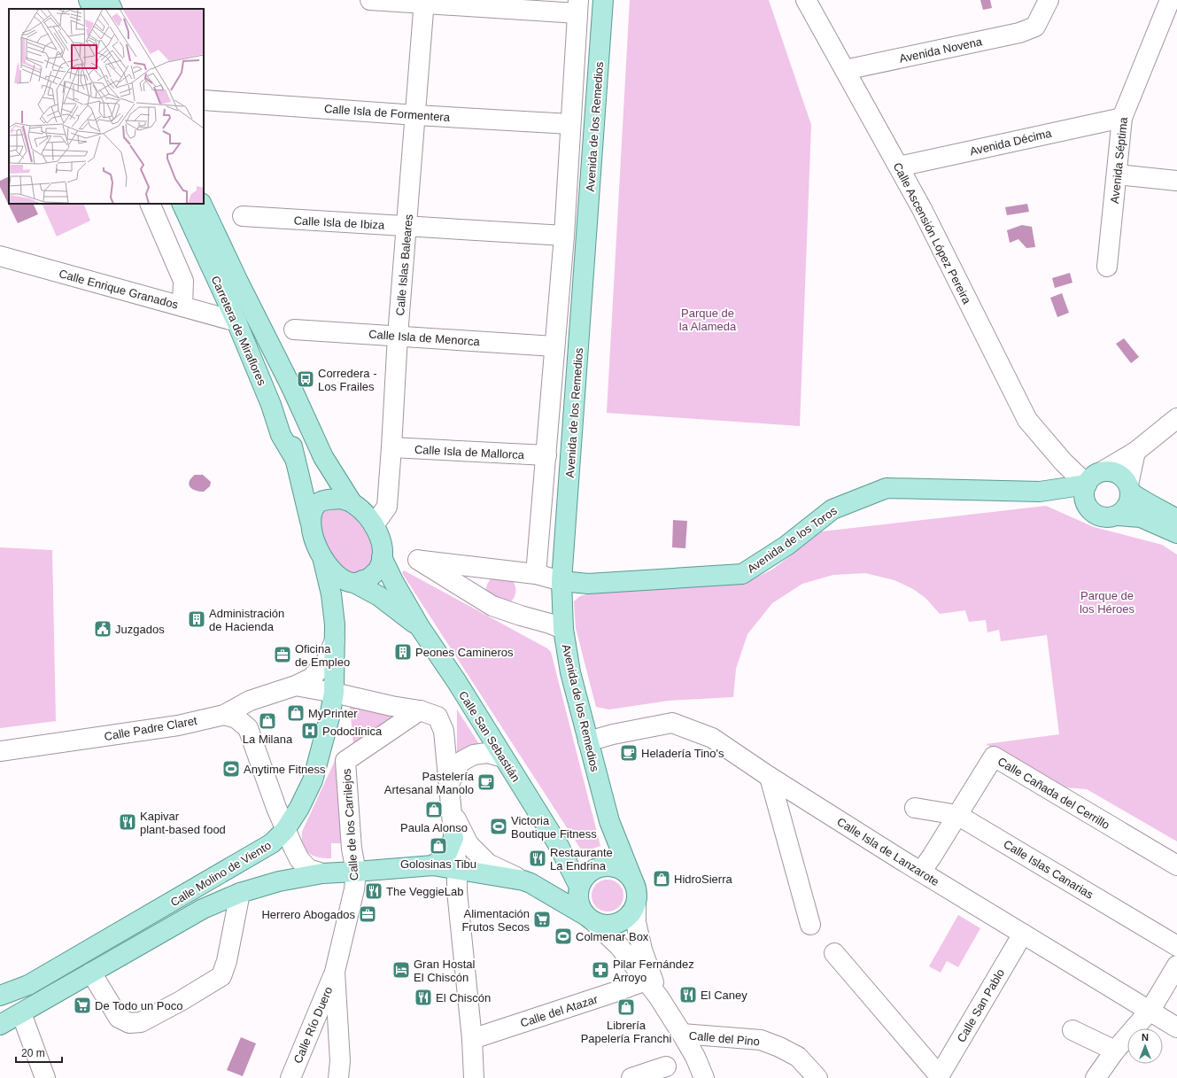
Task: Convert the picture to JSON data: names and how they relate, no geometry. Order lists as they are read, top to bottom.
{
  "streets": {
    "main road": [
      "Avenida de los Remedios",
      "Carretera de Miraflores",
      "Avenida de los Toros",
      "Calle San Sebastián",
      "Calle Molino de Viento"
    ],
    "street": [
      "Avenida Novena",
      "Calle Isla de Formentera",
      "Avenida Décima",
      "Avenida Séptima",
      "Calle Isla de Ibiza",
      "Calle Ascensión López Pereira",
      "Calle Islas Baleares",
      "Calle Enrique Granados",
      "Calle Isla de Menorca",
      "Calle Isla de Mallorca",
      "Calle Padre Claret",
      "Calle Cañada del Cerrillo",
      "Calle de los Carrilejos",
      "Calle Isla de Lanzarote",
      "Calle Islas Canarias",
      "Calle San Pablo",
      "Calle del Atazar",
      "Calle Río Duero",
      "Calle del Pino"
    ]
  },
  "crossings": [
    ["Avenida Novena", "Calle Ascensión López Pereira"],
    ["Calle Isla de Formentera", "Avenida de los Remedios"],
    ["Calle Isla de Formentera", "Calle Islas Baleares"],
    ["Avenida de los Remedios", "Calle Isla de Ibiza"],
    ["Avenida de los Remedios", "Calle Isla de Menorca"],
    ["Avenida de los Remedios", "Calle Isla de Mallorca"],
    ["Avenida de los Remedios", "Avenida de los Toros"],
    ["Avenida de los Remedios", "Calle San Sebastián"],
    ["Avenida de los Remedios", "Calle Isla de Lanzarote"],
    ["Avenida de los Remedios", "Calle Molino de Viento"],
    ["Avenida Décima", "Avenida Séptima"],
    ["Avenida Décima", "Calle Ascensión López Pereira"],
    ["Calle Isla de Ibiza", "Calle Islas Baleares"],
    ["Calle Ascensión López Pereira", "Avenida de los Toros"],
    ["Calle Islas Baleares", "Carretera de Miraflores"],
    ["Calle Islas Baleares", "Calle Isla de Menorca"],
    ["Calle Islas Baleares", "Calle Isla de Mallorca"],
    ["Calle Islas Baleares", "Calle San Sebastián"],
    ["Calle Islas Baleares", "Calle Molino de Viento"],
    ["Calle Enrique Granados", "Carretera de Miraflores"],
    ["Carretera de Miraflores", "Calle San Sebastián"],
    ["Carretera de Miraflores", "Calle Molino de Viento"],
    ["Calle Padre Claret", "Calle de los Carrilejos"],
    ["Calle Padre Claret", "Calle Molino de Viento"],
    ["Calle San Sebastián", "Calle Molino de Viento"],
    ["Calle Cañada del Cerrillo", "Calle Isla de Lanzarote"],
    ["Calle Cañada del Cerrillo", "Calle Islas Canarias"],
    ["Calle de los Carrilejos", "Calle Molino de Viento"],
    ["Calle de los Carrilejos", "Calle Río Duero"],
    ["Calle Isla de Lanzarote", "Calle San Pablo"],
    ["Calle Molino de Viento", "Calle del Atazar"]
  ],
  "parks": ["Parque de la Alameda", "Parque de los Héroes"],
  "places": {
    "bus stop": ["Corredera - Los Frailes"],
    "building": ["Administración de Hacienda", "Peones Camineros"],
    "public building": ["Juzgados"],
    "office": ["Oficina de Empleo", "Herrero Abogados"],
    "shop": [
      "MyPrinter",
      "La Milana",
      "Paula Alonso",
      "Golosinas Tibu",
      "HidroSierra",
      "Librería Papelería Franchi"
    ],
    "hospital": ["Podoclínica"],
    "cafe": ["Heladería Tino's", "Pastelería Artesanal Manolo"],
    "sports": ["Anytime Fitness", "Victoria Boutique Fitness", "Colmenar Box"],
    "restaurant": [
      "Kapivar plant-based food",
      "Restaurante La Endrina",
      "The VeggieLab",
      "El Caney",
      "El Chiscón"
    ],
    "supermarket": ["Alimentación Frutos Secos", "De Todo un Poco"],
    "hotel": ["Gran Hostal El Chiscón"],
    "pharmacy": ["Pilar Fernández Arroyo"]
  },
  "scale_bar": "20 m",
  "north": "top"
}
